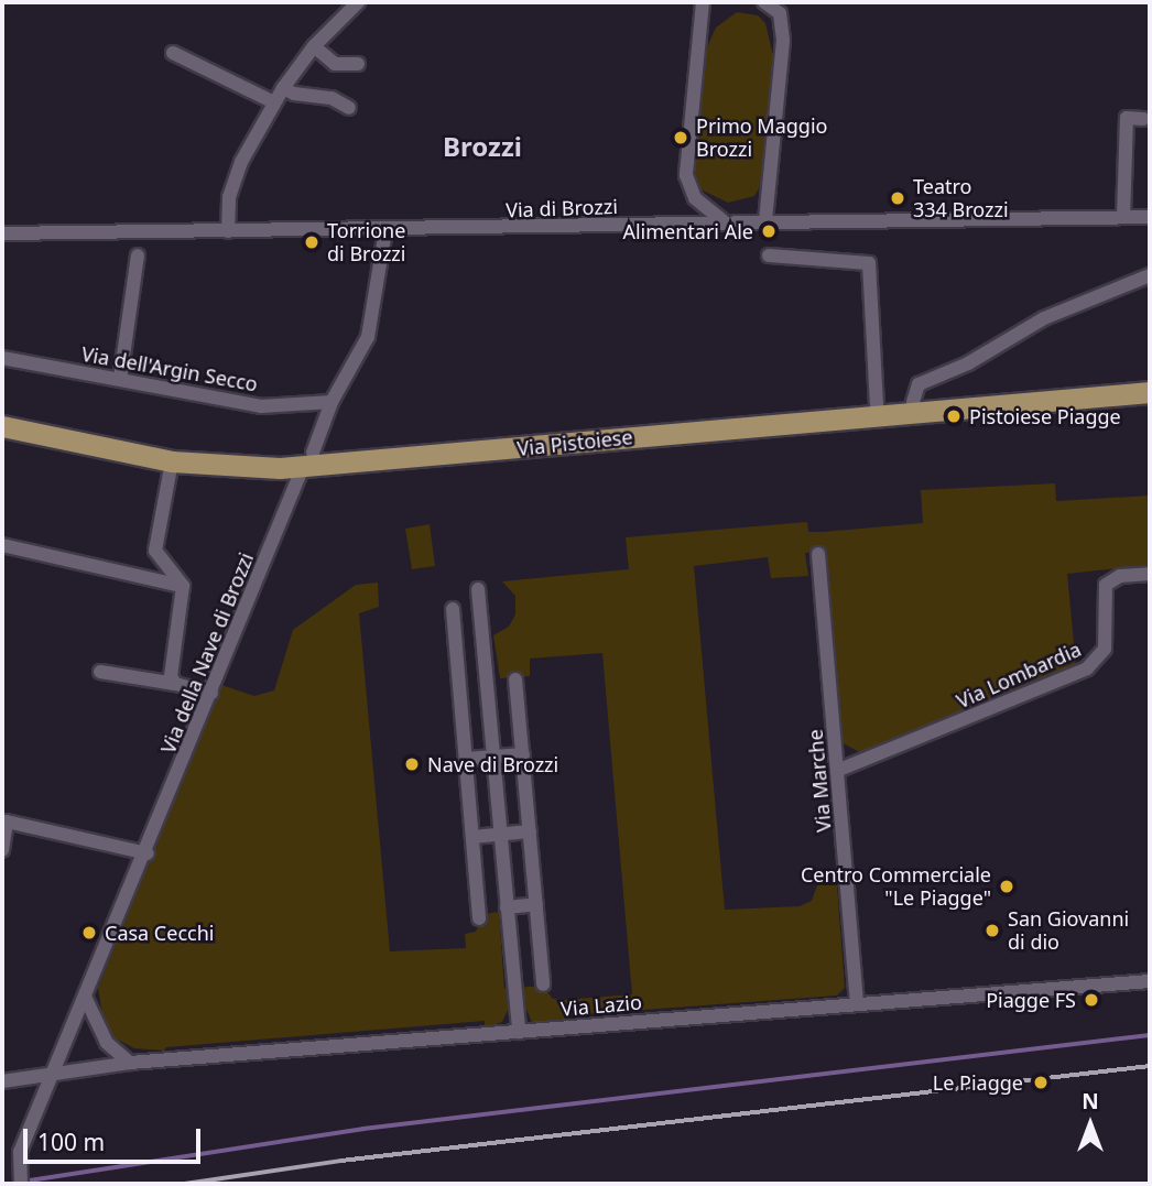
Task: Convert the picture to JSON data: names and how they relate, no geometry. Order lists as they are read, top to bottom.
{
  "streets": {
    "main road": ["Via Pistoiese"],
    "street": [
      "Via di Brozzi",
      "Via dell'Argin Secco",
      "Via della Nave di Brozzi",
      "Via Lombardia",
      "Via Marche",
      "Via Lazio"
    ]
  },
  "crossings": [
    ["Via di Brozzi", "Via della Nave di Brozzi"],
    ["Via dell'Argin Secco", "Via della Nave di Brozzi"],
    ["Via Pistoiese", "Via della Nave di Brozzi"],
    ["Via della Nave di Brozzi", "Via Lazio"],
    ["Via Lombardia", "Via Marche"],
    ["Via Marche", "Via Lazio"]
  ],
  "districts": ["Brozzi"],
  "places": [
    "Primo Maggio Brozzi",
    "Teatro 334 Brozzi",
    "Alimentari Ale",
    "Torrione di Brozzi",
    "Pistoiese Piagge",
    "Nave di Brozzi",
    "Centro Commerciale \"Le Piagge\"",
    "San Giovanni di dio",
    "Casa Cecchi",
    "Piagge FS",
    "Le Piagge"
  ],
  "scale_bar": "100 m",
  "north": "top"
}
